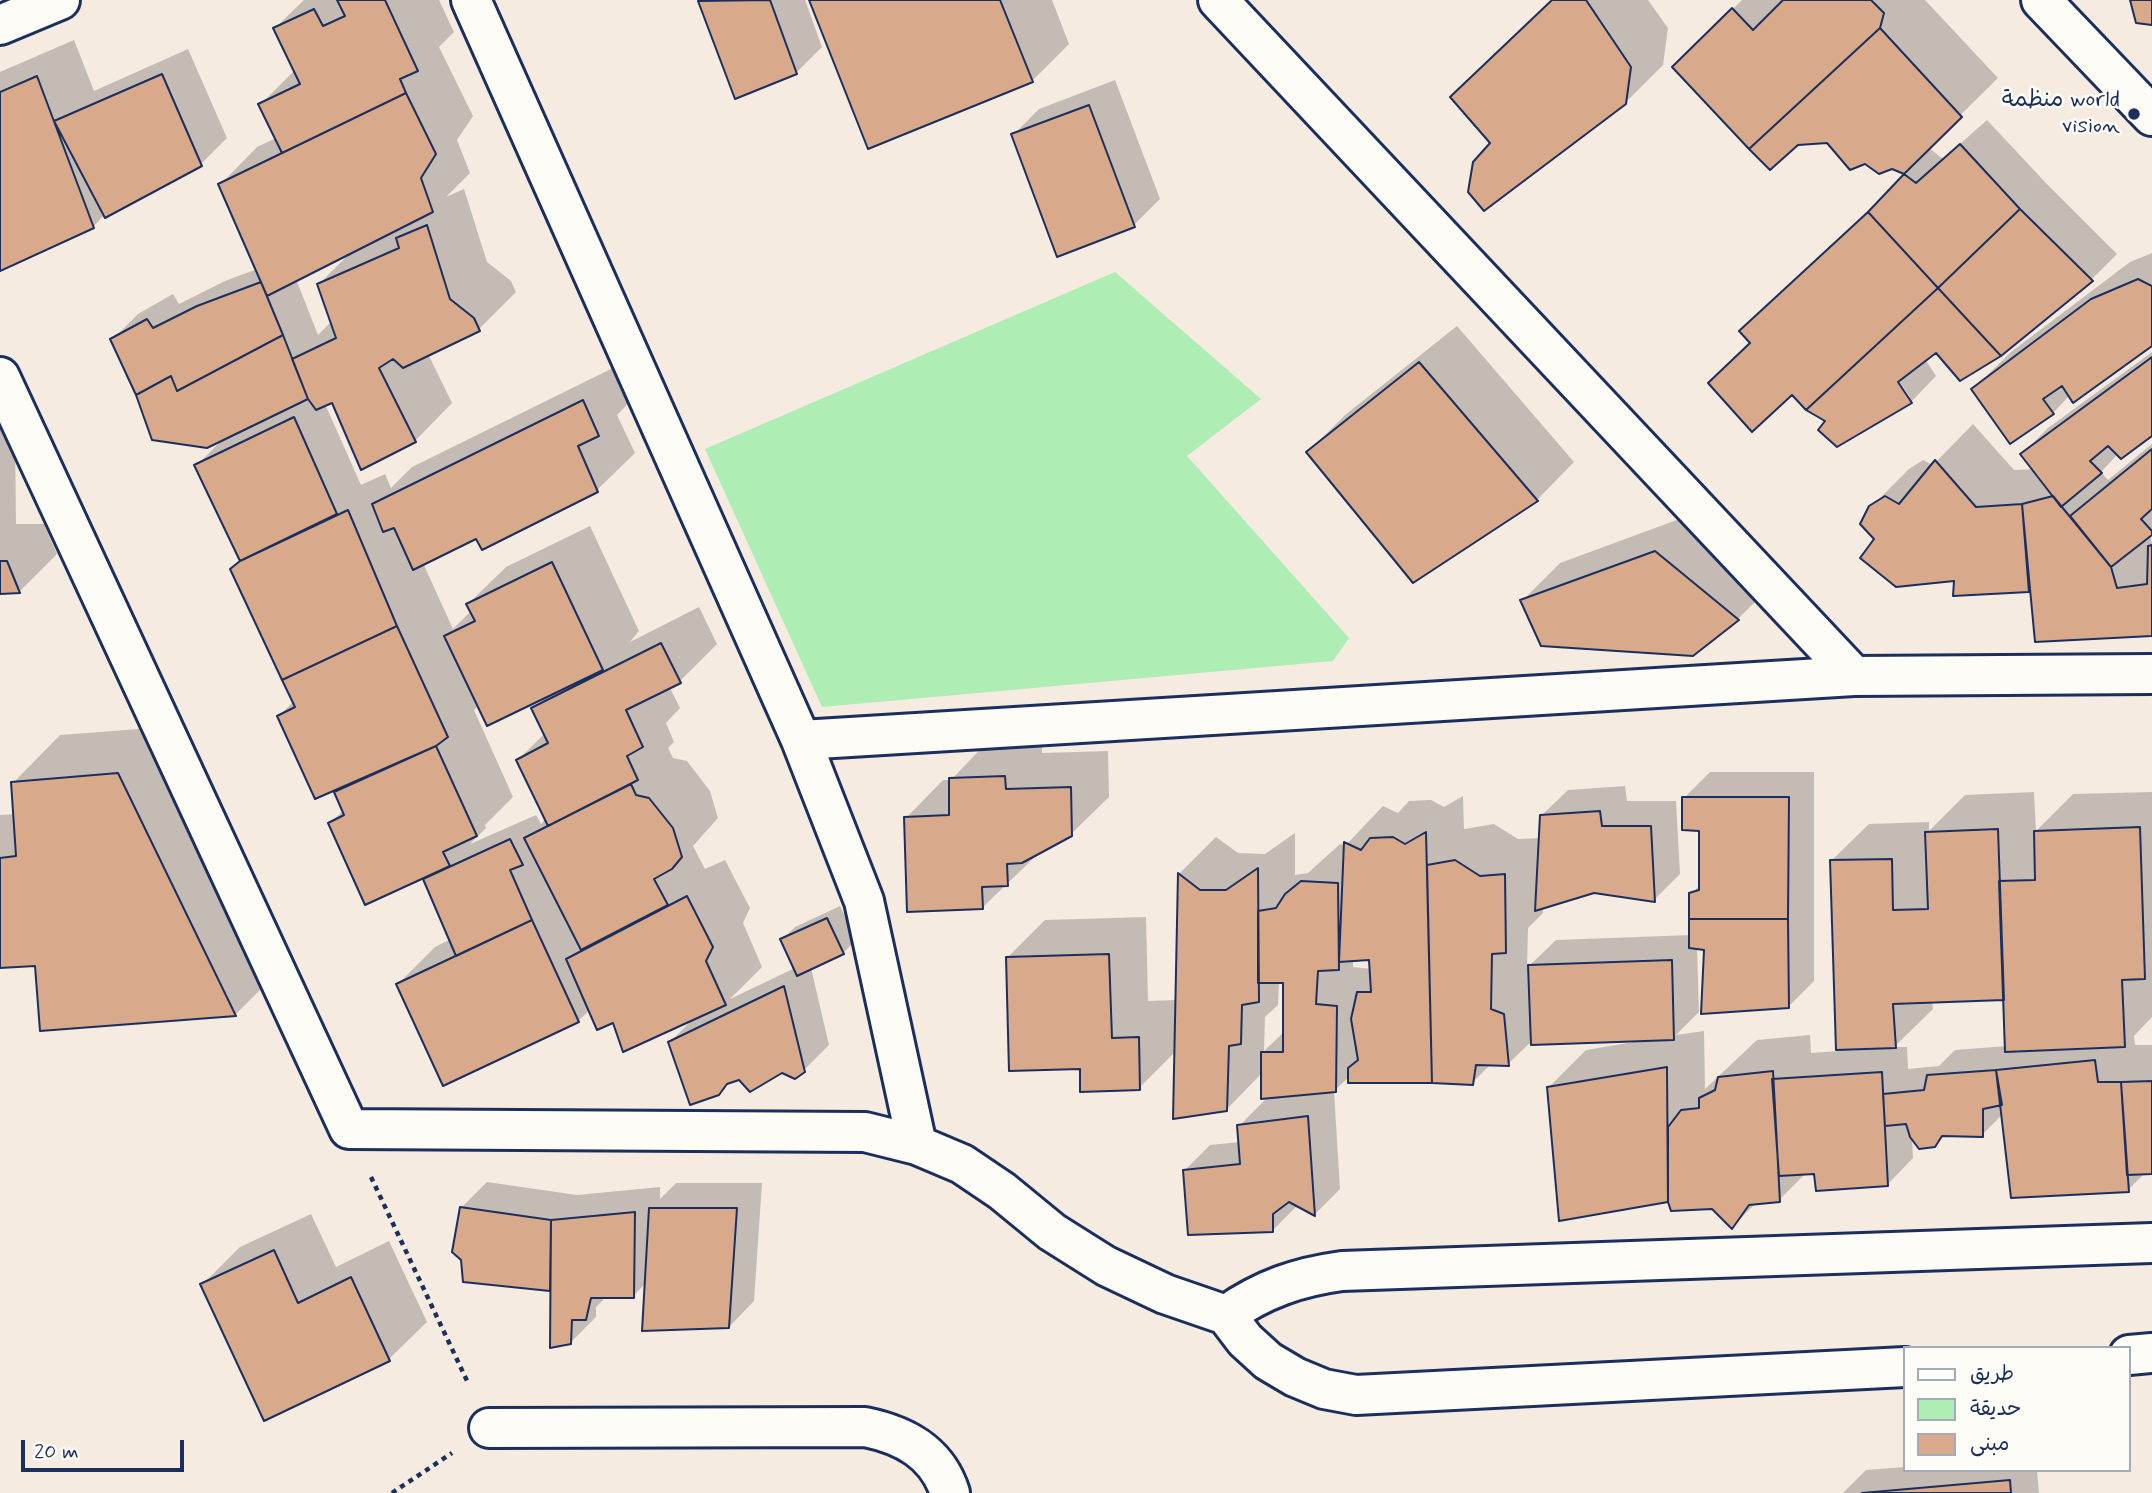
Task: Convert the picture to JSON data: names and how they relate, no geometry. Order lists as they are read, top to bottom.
{
  "places": ["منظمة world vision"],
  "legend": ["طريق", "حديقة", "مبنى"],
  "scale_bar": "20 m"
}
